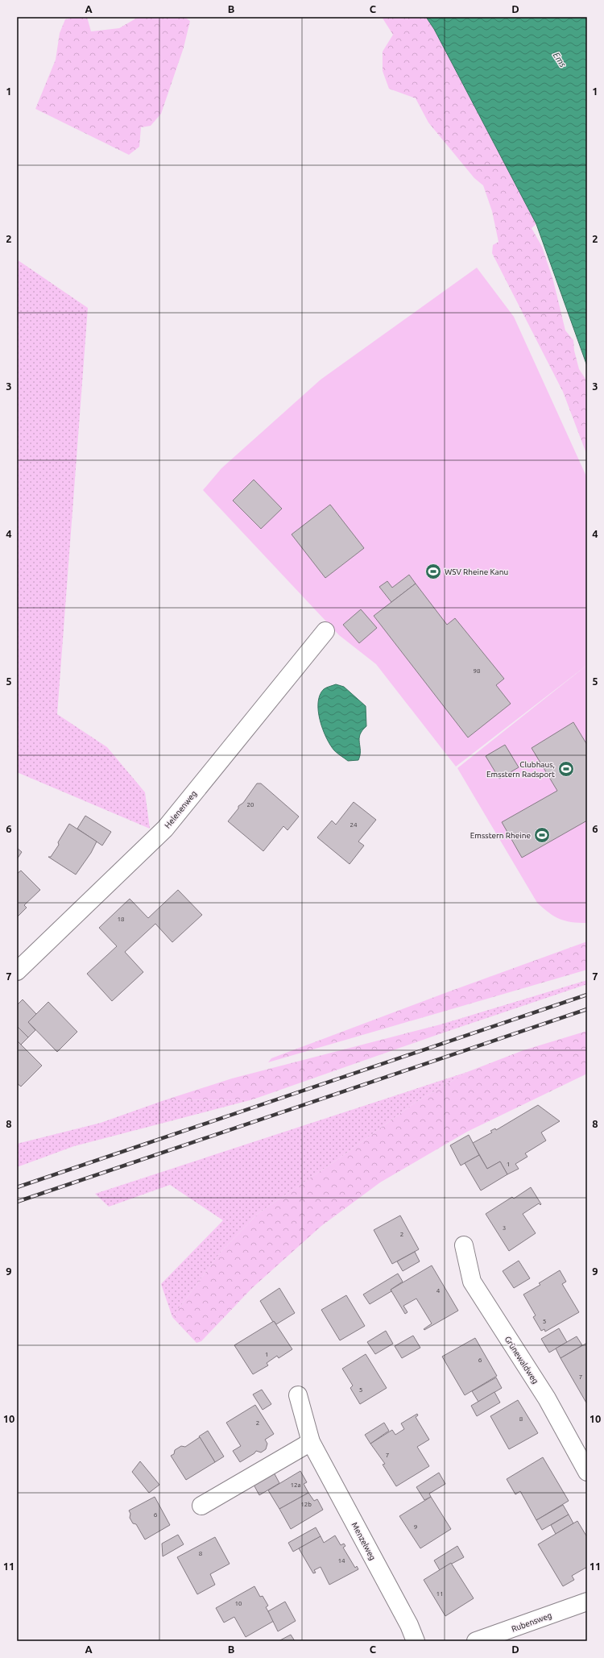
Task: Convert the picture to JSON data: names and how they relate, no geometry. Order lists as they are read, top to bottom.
{
  "streets": {
    "street": [
      "Helenenweg",
      "Grünewaldweg",
      "Menzelweg",
      "Rubensweg"
    ]
  },
  "water": ["Ems"],
  "places": {
    "sports": ["WSV Rheine Kanu", "Clubhaus, Emsstern Radsport", "Emsstern Rheine"]
  },
  "house_numbers": [
    "98",
    "20",
    "24",
    "18",
    "1",
    "3",
    "2",
    "4",
    "5",
    "1",
    "6",
    "7",
    "5",
    "8",
    "2",
    "7",
    "12a",
    "12b",
    "6",
    "9",
    "8",
    "14",
    "11",
    "10"
  ],
  "grid": {
    "columns": [
      "A",
      "B",
      "C",
      "D"
    ],
    "rows": [
      "1",
      "2",
      "3",
      "4",
      "5",
      "6",
      "7",
      "8",
      "9",
      "10",
      "11"
    ]
  }
}
